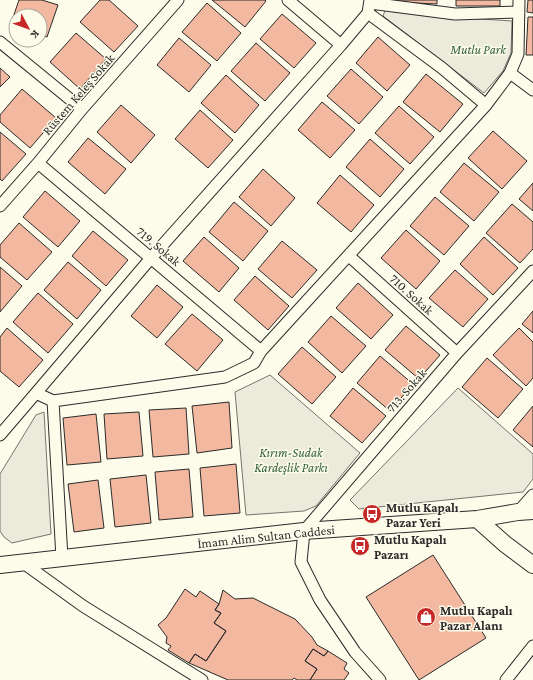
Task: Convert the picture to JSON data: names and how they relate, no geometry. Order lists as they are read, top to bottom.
{
  "streets": {
    "street": [
      "Rüstem Keleş Sokak",
      "719. Sokak",
      "710. Sokak",
      "713. Sokak",
      "İmam Alim Sultan Caddesi"
    ]
  },
  "crossings": [
    ["Rüstem Keleş Sokak", "719. Sokak"],
    ["710. Sokak", "713. Sokak"],
    ["713. Sokak", "İmam Alim Sultan Caddesi"]
  ],
  "parks": ["Mutlu Park", "Kırım-Sudak Kardeşlik Parkı"],
  "places": {
    "bus stop": ["Mutlu Kapalı Pazar Yeri", "Mutlu Kapalı Pazarı"],
    "shop": ["Mutlu Kapalı Pazar Alanı"]
  },
  "north": "bottom right"
}
